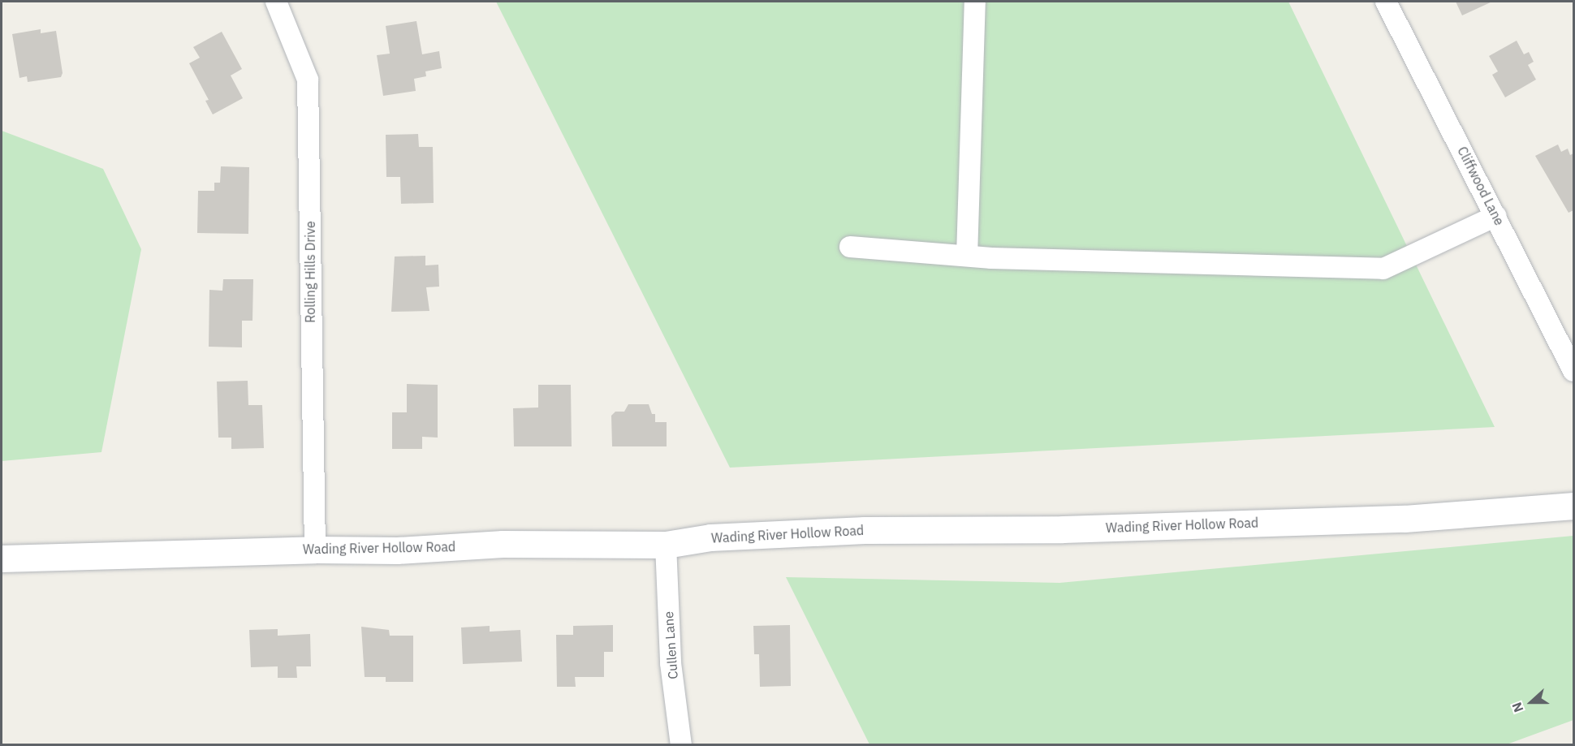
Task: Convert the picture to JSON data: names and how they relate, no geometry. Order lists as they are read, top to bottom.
{
  "streets": {
    "street": [
      "Cliffwood Lane",
      "Rolling Hills Drive",
      "Wading River Hollow Road",
      "Cullen Lane"
    ]
  },
  "crossings": [
    ["Rolling Hills Drive", "Wading River Hollow Road"],
    ["Wading River Hollow Road", "Cullen Lane"]
  ],
  "north": "left"
}
